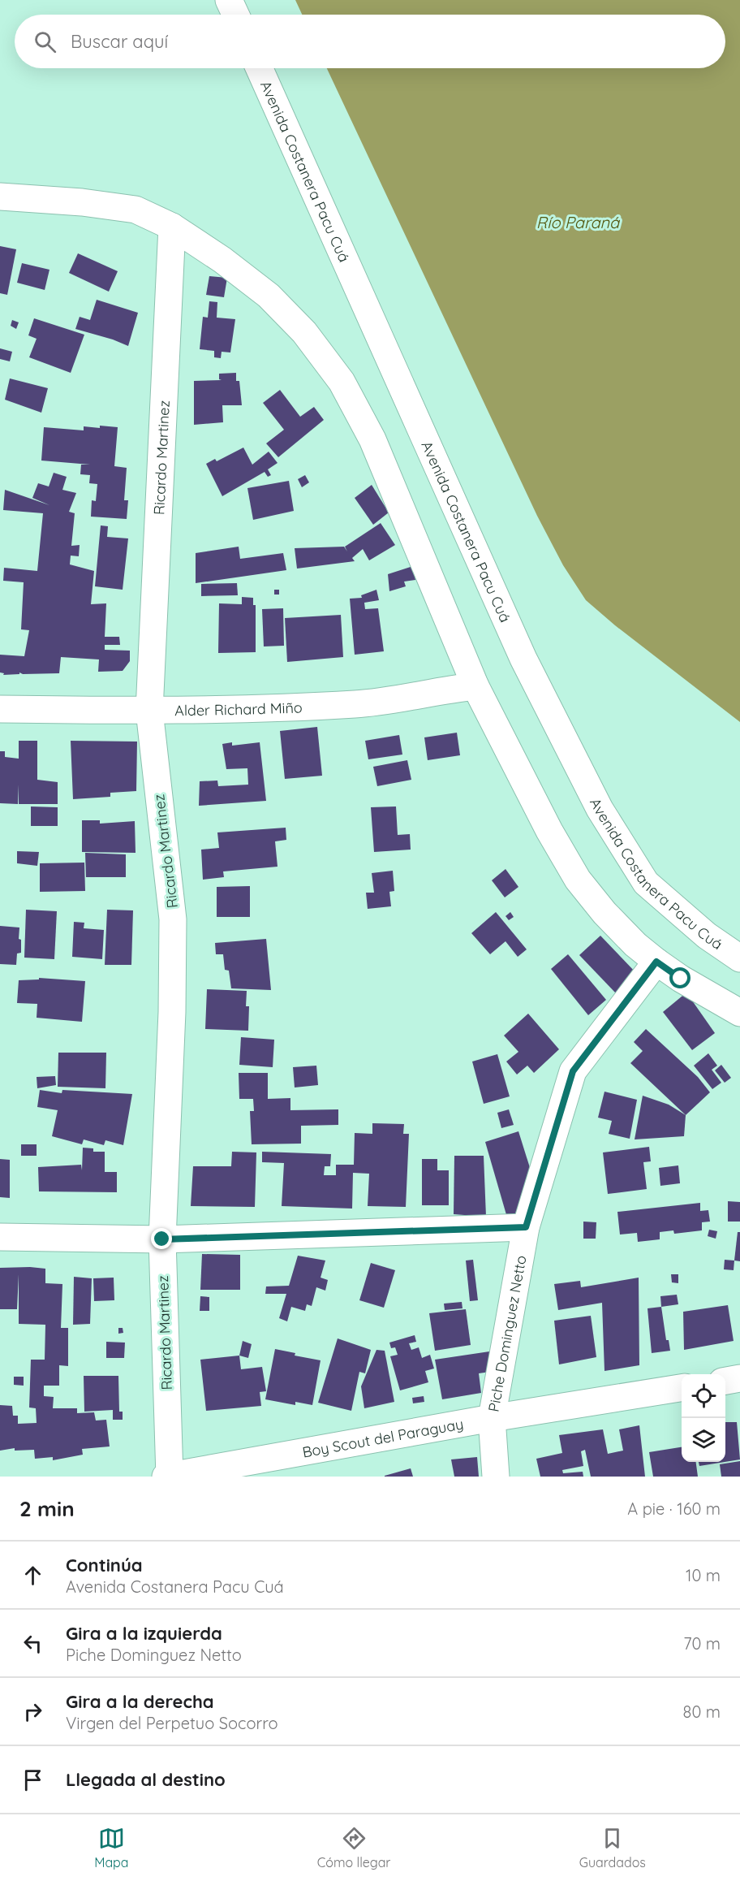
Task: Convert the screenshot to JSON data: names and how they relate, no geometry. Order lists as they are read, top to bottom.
{
  "streets": {
    "street": [
      "Avenida Costanera Pacu Cuá",
      "Ricardo Martinez",
      "Alder Richard Miño",
      "Piche Dominguez Netto",
      "Boy Scout del Paraguay"
    ]
  },
  "crossings": [
    ["Ricardo Martinez", "Alder Richard Miño"],
    ["Ricardo Martinez", "Boy Scout del Paraguay"],
    ["Piche Dominguez Netto", "Boy Scout del Paraguay"]
  ],
  "water": ["Río Paraná"],
  "page": {
    "search": "Buscar aquí",
    "heading": ["2 min", "A pie · 160 m"],
    "list": [
      ["Continúa", "Avenida Costanera Pacu Cuá", "10 m"],
      ["Gira a la izquierda", "Piche Dominguez Netto", "70 m"],
      ["Gira a la derecha", "Virgen del Perpetuo Socorro", "80 m"],
      "Llegada al destino"
    ],
    "nav": ["Mapa", "Cómo llegar", "Guardados"]
  }
}
